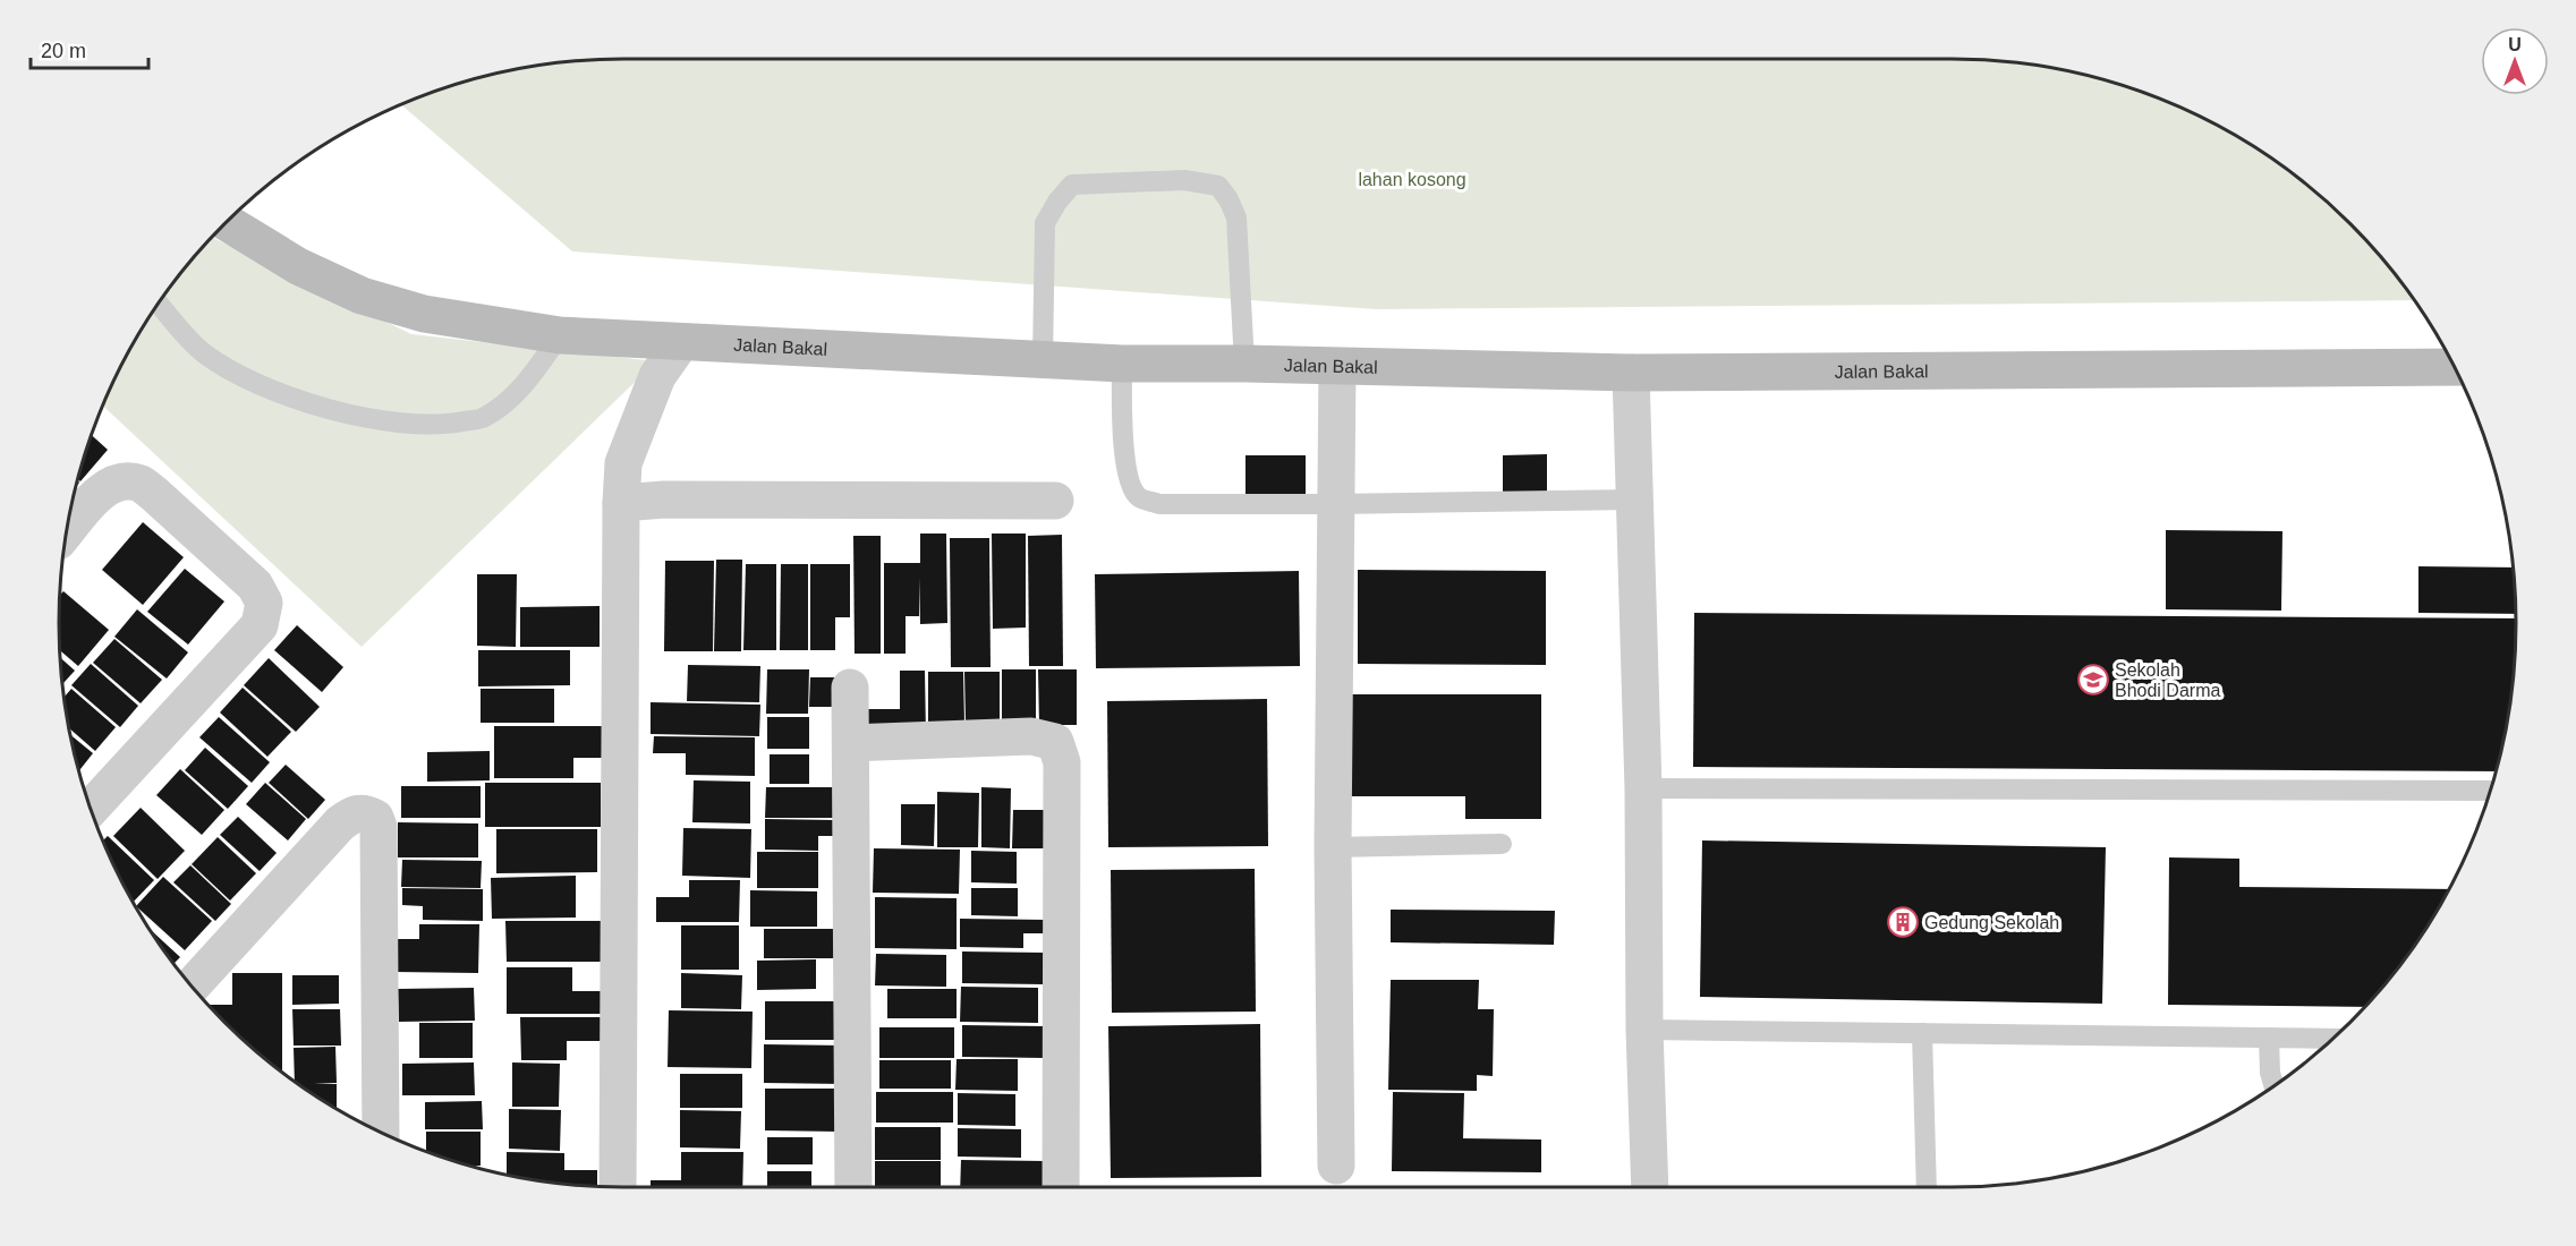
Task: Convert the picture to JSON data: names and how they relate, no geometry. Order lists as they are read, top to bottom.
{
  "streets": {
    "street": ["Jalan Bakal"]
  },
  "parks": ["lahan kosong"],
  "places": {
    "school or university": ["Sekolah Bhodi Darma"],
    "building": ["Gedung Sekolah"]
  },
  "scale_bar": "20 m",
  "north": "top"
}
